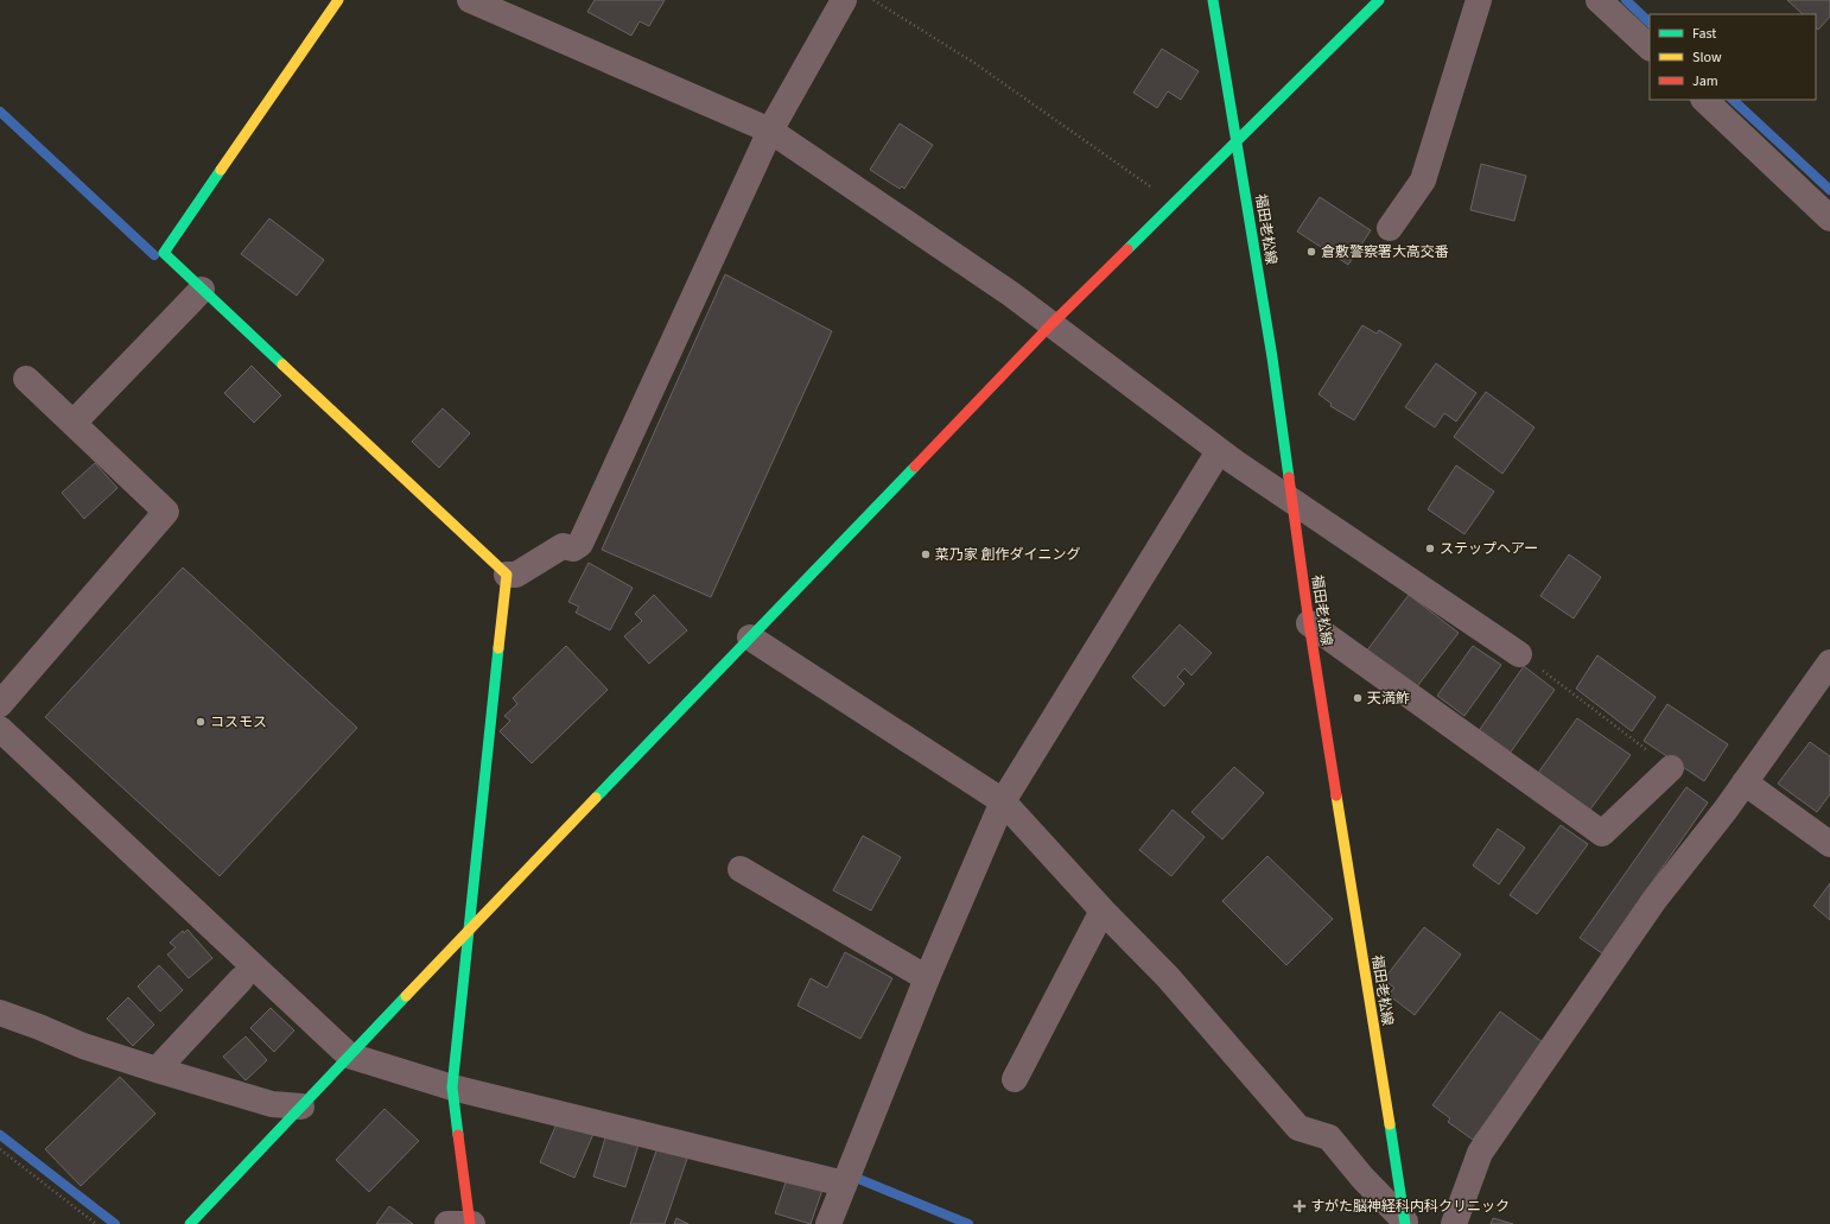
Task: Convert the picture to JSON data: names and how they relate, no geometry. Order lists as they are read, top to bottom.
{
  "streets": {
    "street": ["福田老松線"]
  },
  "places": {
    "other": [
      "倉敷警察署大高交番",
      "ステップヘアー",
      "菜乃家 創作ダイニング",
      "天満鮓",
      "コスモス"
    ],
    "health": ["すがた脳神経科内科クリニック"]
  },
  "legend": ["Fast", "Slow", "Jam"]
}
